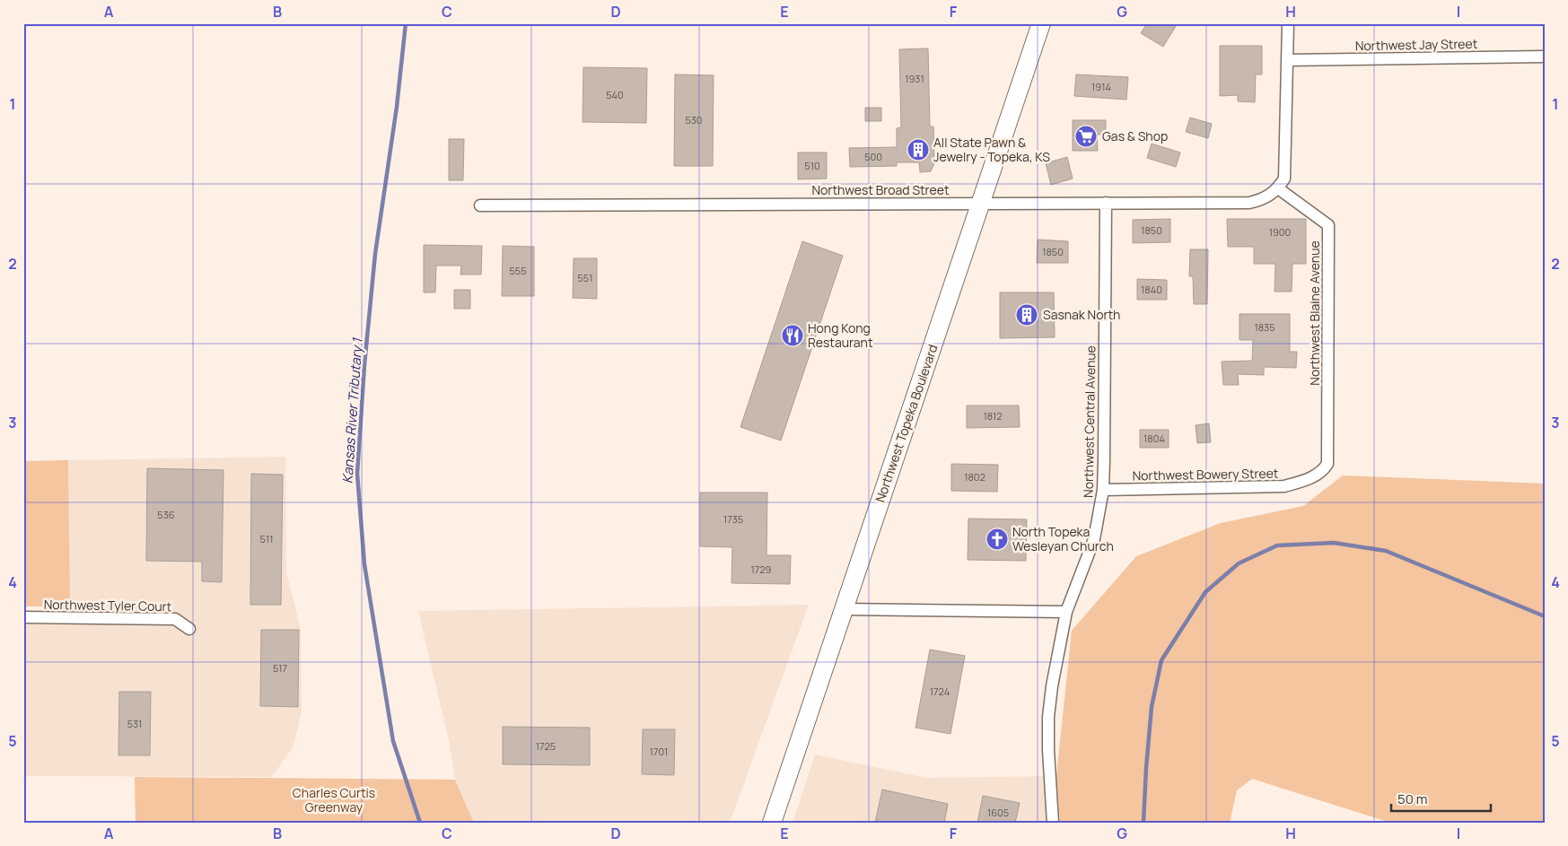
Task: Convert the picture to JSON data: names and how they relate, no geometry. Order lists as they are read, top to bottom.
{
  "streets": {
    "main road": ["Northwest Topeka Boulevard"],
    "street": [
      "Northwest Jay Street",
      "Northwest Broad Street",
      "Northwest Blaine Avenue",
      "Northwest Central Avenue",
      "Northwest Bowery Street",
      "Northwest Tyler Court"
    ]
  },
  "crossings": [
    ["Northwest Broad Street", "Northwest Blaine Avenue"],
    ["Northwest Broad Street", "Northwest Central Avenue"],
    ["Northwest Broad Street", "Northwest Topeka Boulevard"],
    ["Northwest Blaine Avenue", "Northwest Bowery Street"],
    ["Northwest Central Avenue", "Northwest Bowery Street"]
  ],
  "water": ["Kansas River Tributary 1"],
  "parks": ["Charles Curtis Greenway"],
  "places": {
    "supermarket": ["Gas & Shop"],
    "building": ["All State Pawn & Jewelry - Topeka, KS", "Sasnak North"],
    "restaurant": ["Hong Kong Restaurant"],
    "church": ["North Topeka Wesleyan Church"]
  },
  "house_numbers": [
    "1931",
    "1914",
    "540",
    "530",
    "500",
    "510",
    "1850",
    "1900",
    "1850",
    "555",
    "551",
    "1840",
    "1835",
    "1812",
    "1804",
    "1802",
    "536",
    "1735",
    "511",
    "1729",
    "517",
    "1724",
    "531",
    "1725",
    "1701",
    "1605"
  ],
  "scale_bar": "50 m",
  "grid": {
    "columns": [
      "A",
      "B",
      "C",
      "D",
      "E",
      "F",
      "G",
      "H",
      "I"
    ],
    "rows": [
      "1",
      "2",
      "3",
      "4",
      "5"
    ]
  }
}
